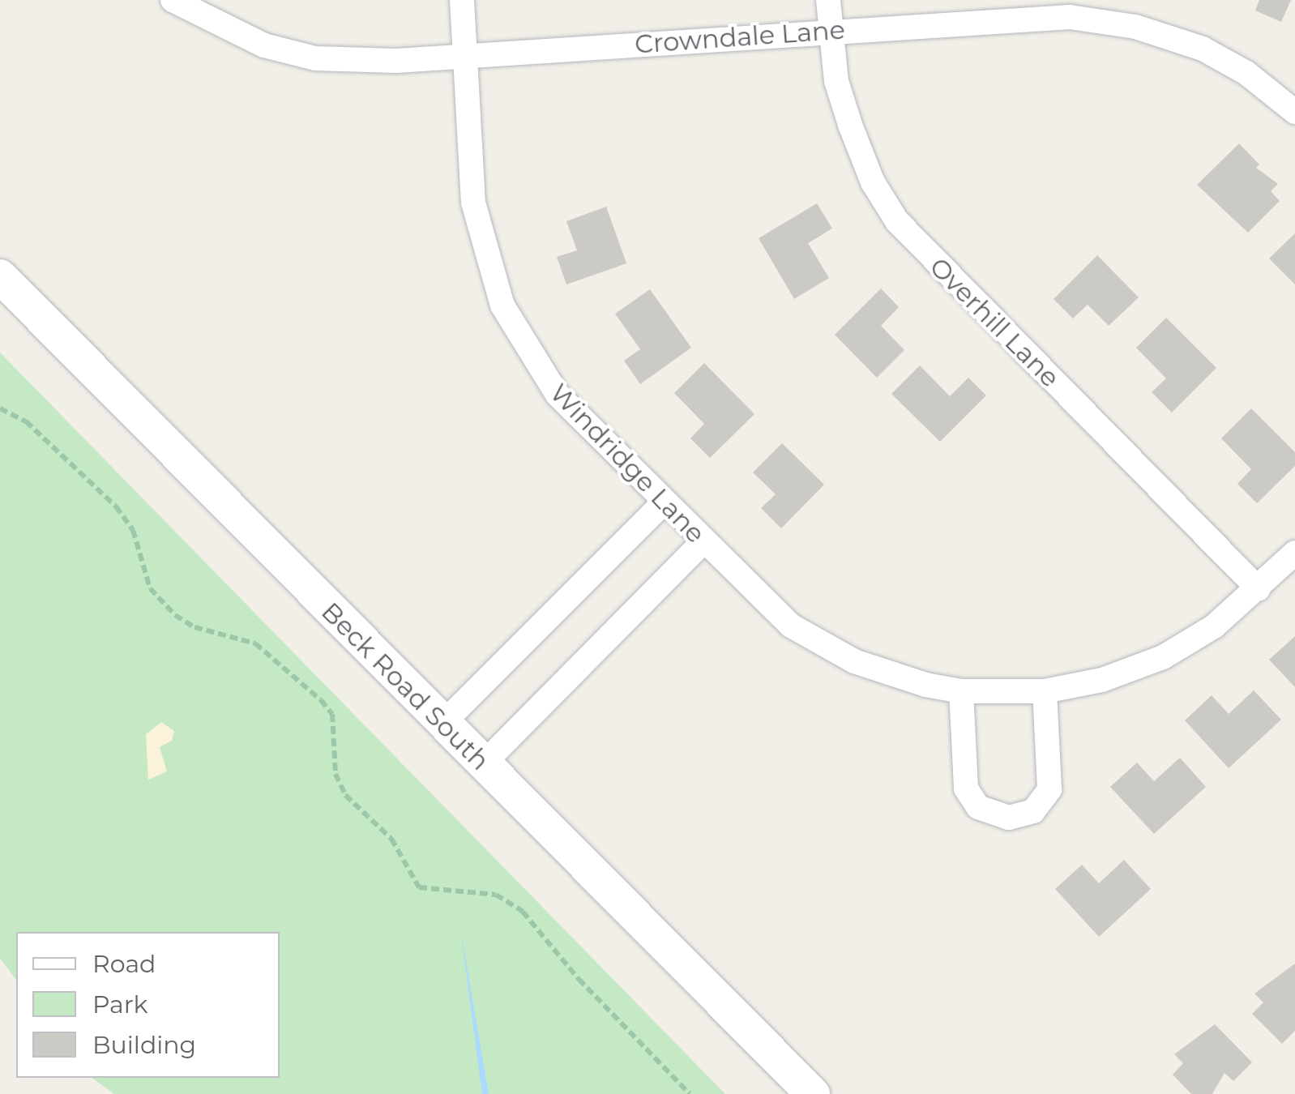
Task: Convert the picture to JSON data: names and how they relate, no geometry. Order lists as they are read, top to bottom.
{
  "streets": {
    "main road": ["Beck Road South"],
    "street": ["Crowndale Lane", "Overhill Lane", "Windridge Lane"]
  },
  "crossings": [
    ["Crowndale Lane", "Overhill Lane"],
    ["Crowndale Lane", "Windridge Lane"],
    ["Overhill Lane", "Windridge Lane"]
  ],
  "legend": ["Road", "Park", "Building"]
}
